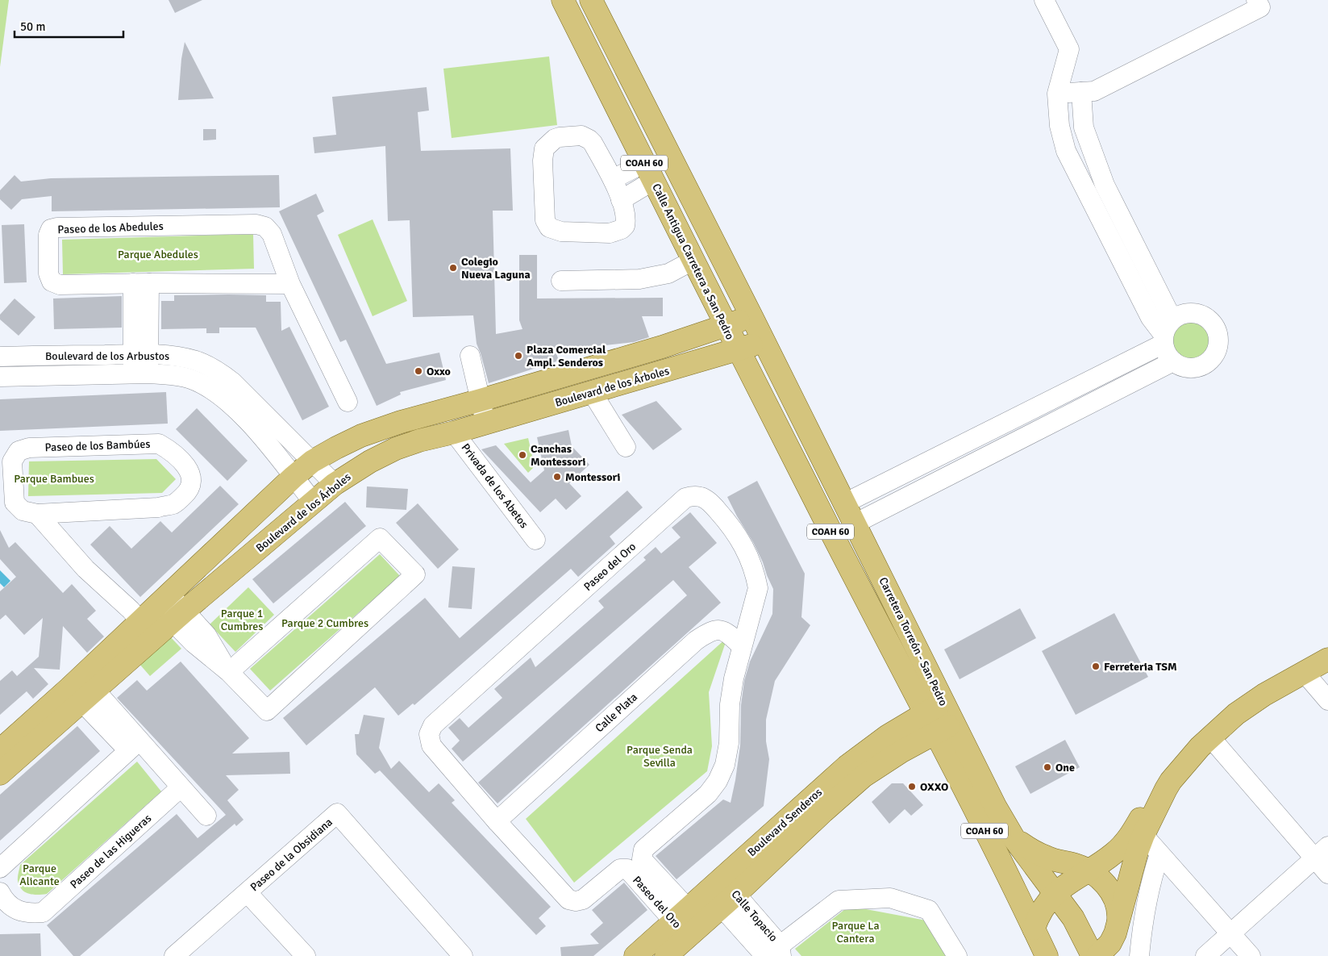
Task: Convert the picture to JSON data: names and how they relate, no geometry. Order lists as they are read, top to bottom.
{
  "streets": {
    "main road": [
      "COAH 60",
      "Calle Antigua Carretera a San Pedro",
      "Boulevard de los Árboles",
      "Carretera Torreón - San Pedro",
      "Boulevard Senderos"
    ],
    "street": [
      "Paseo de los Abedules",
      "Boulevard de los Arbustos",
      "Paseo de los Bambúes",
      "Privada de los Abetos",
      "Paseo del Oro",
      "Calle Plata",
      "Paseo de las Higueras",
      "Paseo de la Obsidiana",
      "Calle Topacio"
    ]
  },
  "crossings": [
    ["COAH 60", "Boulevard de los Árboles"],
    ["COAH 60", "Carretera Torreón - San Pedro"],
    ["Calle Antigua Carretera a San Pedro", "Boulevard de los Árboles"],
    ["Calle Antigua Carretera a San Pedro", "Carretera Torreón - San Pedro"],
    ["Boulevard de los Arbustos", "Boulevard de los Árboles"],
    ["Boulevard de los Árboles", "Paseo de los Bambúes"],
    ["Boulevard de los Árboles", "Privada de los Abetos"],
    ["Boulevard de los Árboles", "Carretera Torreón - San Pedro"],
    ["Paseo del Oro", "Calle Plata"],
    ["Paseo del Oro", "Boulevard Senderos"],
    ["Carretera Torreón - San Pedro", "Boulevard Senderos"],
    ["Boulevard Senderos", "Calle Topacio"]
  ],
  "parks": [
    "Parque Abedules",
    "Parque Bambues",
    "Parque 1 Cumbres",
    "Parque 2 Cumbres",
    "Parque Senda Sevilla",
    "Parque Alicante",
    "Parque La Cantera"
  ],
  "places": [
    "Colegio Nueva Laguna",
    "Plaza Comercial Ampl. Senderos",
    "Oxxo",
    "Canchas Montessori",
    "Montessori",
    "Ferreteria TSM",
    "One",
    "OXXO"
  ],
  "scale_bar": "50 m"
}
